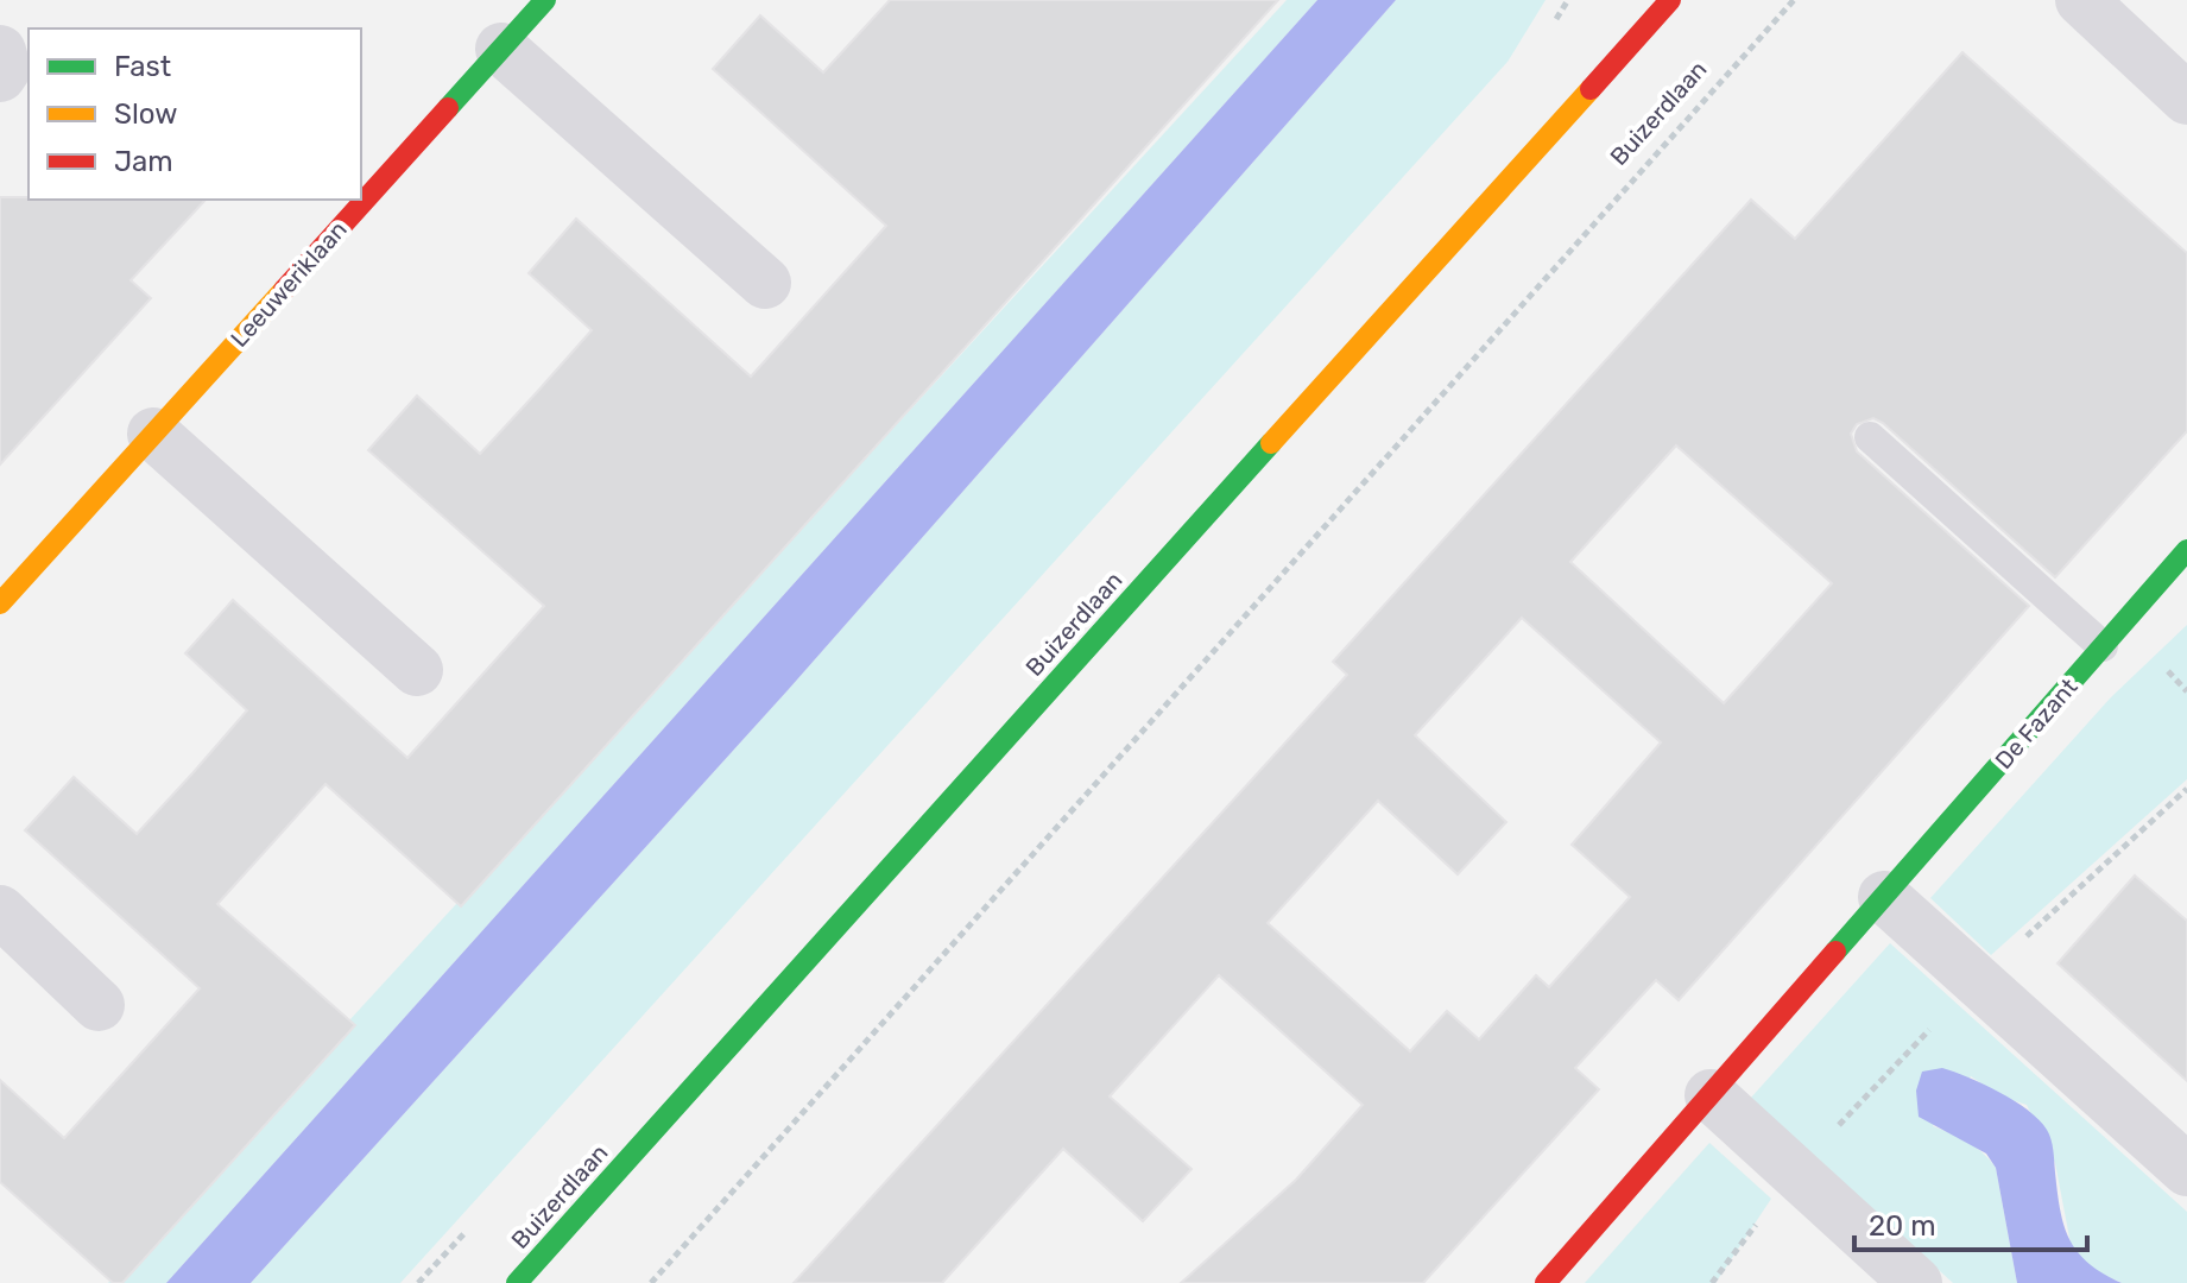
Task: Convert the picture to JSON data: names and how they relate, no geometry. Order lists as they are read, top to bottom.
{
  "streets": {
    "street": ["Buizerdlaan", "Leeuweriklaan", "De Fazant"]
  },
  "legend": ["Fast", "Slow", "Jam"],
  "scale_bar": "20 m"
}
